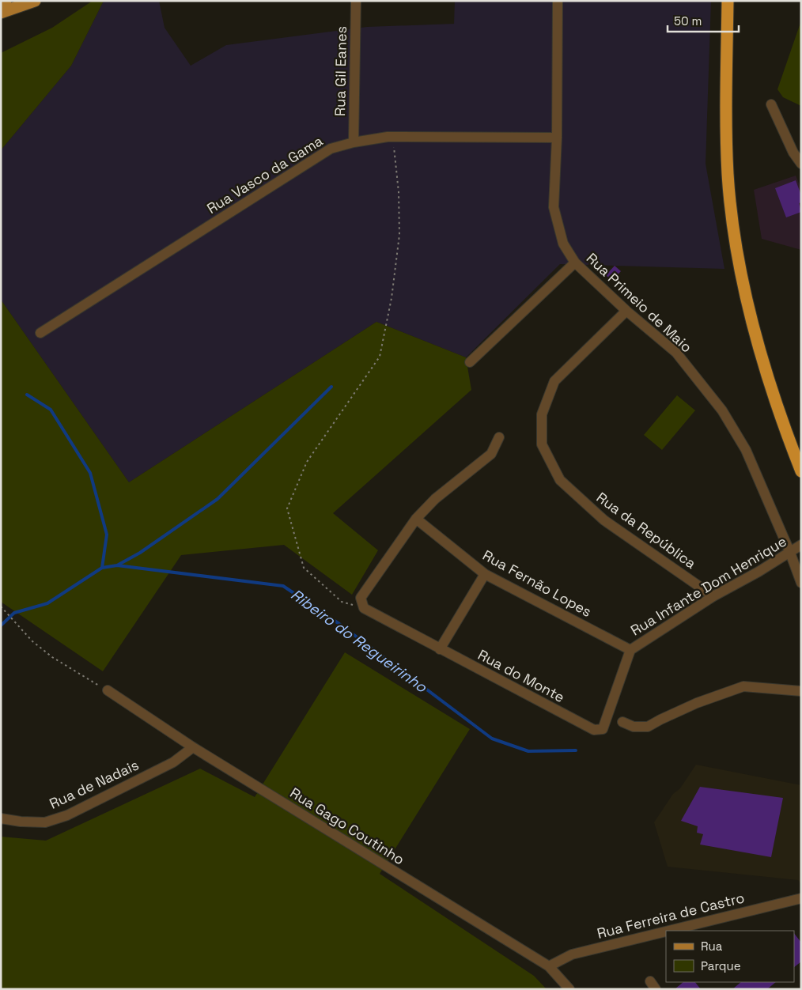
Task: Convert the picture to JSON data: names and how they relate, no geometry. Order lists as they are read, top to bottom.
{
  "streets": {
    "street": [
      "Rua Gil Eanes",
      "Rua Vasco da Gama",
      "Rua Primeio de Maio",
      "Rua da República",
      "Rua Fernão Lopes",
      "Rua Infante Dom Henrique",
      "Rua do Monte",
      "Rua de Nadais",
      "Rua Gago Coutinho",
      "Rua Ferreira de Castro"
    ]
  },
  "crossings": [
    ["Rua Gil Eanes", "Rua Vasco da Gama"],
    ["Rua Vasco da Gama", "Rua Primeio de Maio"],
    ["Rua Primeio de Maio", "Rua da República"],
    ["Rua Primeio de Maio", "Rua Infante Dom Henrique"],
    ["Rua da República", "Rua Infante Dom Henrique"],
    ["Rua Fernão Lopes", "Rua Infante Dom Henrique"],
    ["Rua Fernão Lopes", "Rua do Monte"],
    ["Rua Infante Dom Henrique", "Rua do Monte"],
    ["Rua de Nadais", "Rua Gago Coutinho"],
    ["Rua Gago Coutinho", "Rua Ferreira de Castro"]
  ],
  "water": ["Ribeiro do Regueirinho"],
  "legend": ["Rua", "Parque"],
  "scale_bar": "50 m"
}
